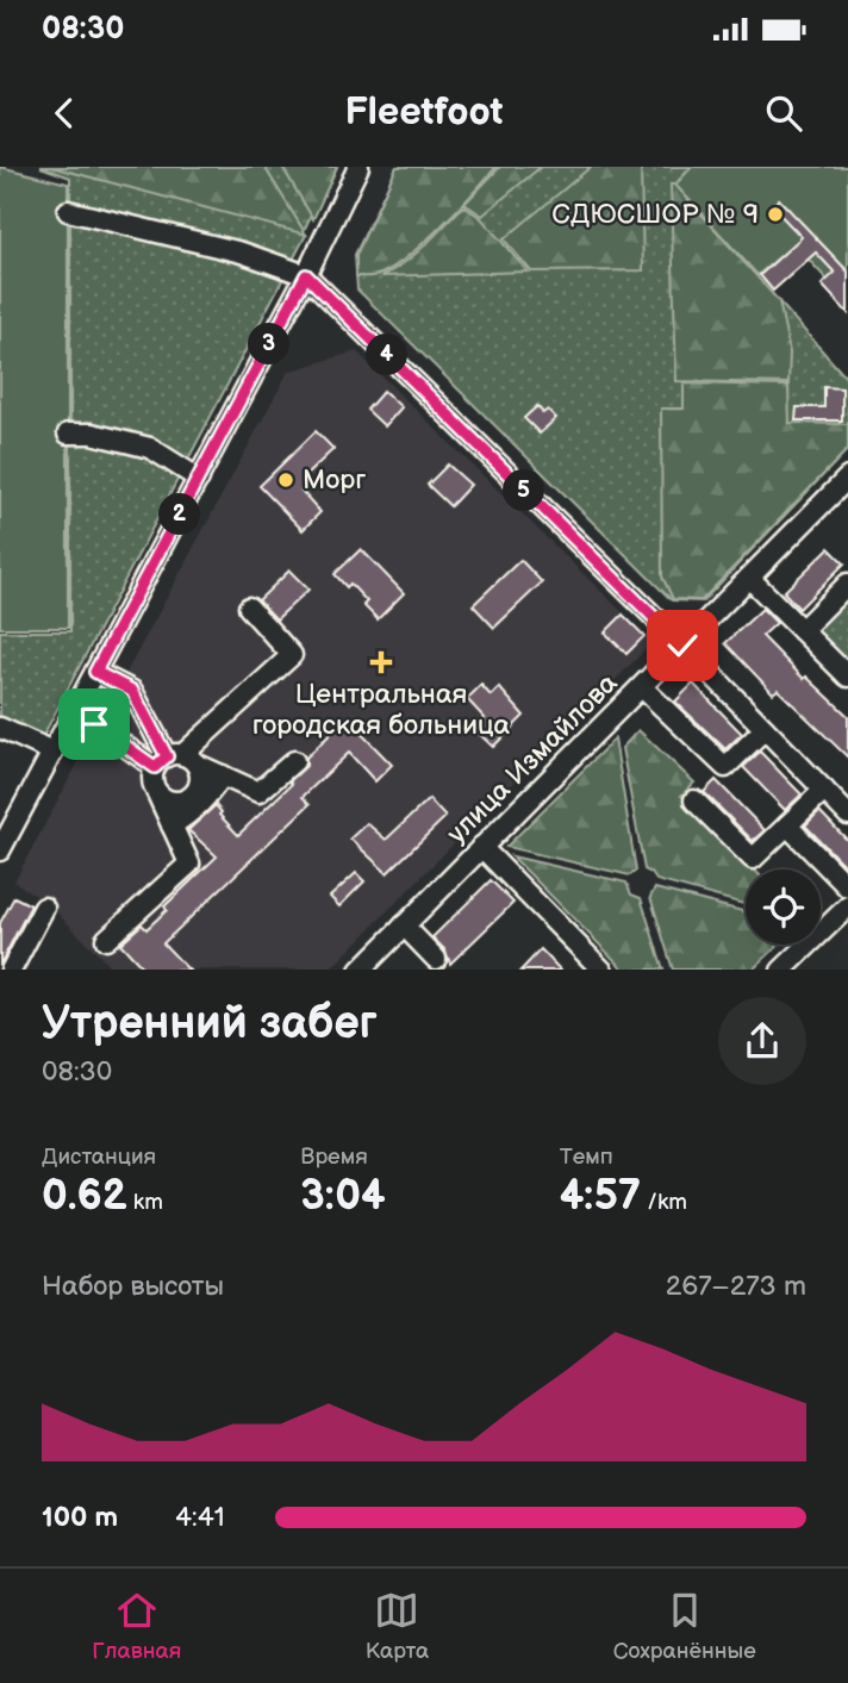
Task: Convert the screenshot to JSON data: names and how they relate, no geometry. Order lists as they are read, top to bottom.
{
  "streets": {
    "street": ["улица Измайлова"]
  },
  "places": {
    "other": ["СДЮСШОР № 9", "Морг"],
    "health": ["Центральная городская больница"]
  },
  "page": {
    "status": "08:30",
    "header": "Fleetfoot",
    "pins": [
      "3",
      "4",
      "5",
      "2"
    ],
    "heading": ["Утренний забег", "08:30"],
    "stats": [
      ["Дистанция", "0.62 km"],
      ["Время", "3:04"],
      ["Темп", "4:57 /km"]
    ],
    "chart": ["Набор высоты", "267–273 m"],
    "list": [
      {
        "name": "100 m",
        "note": "4:41"
      }
    ],
    "tabs": ["Главная", "Карта", "Сохранённые"]
  }
}
